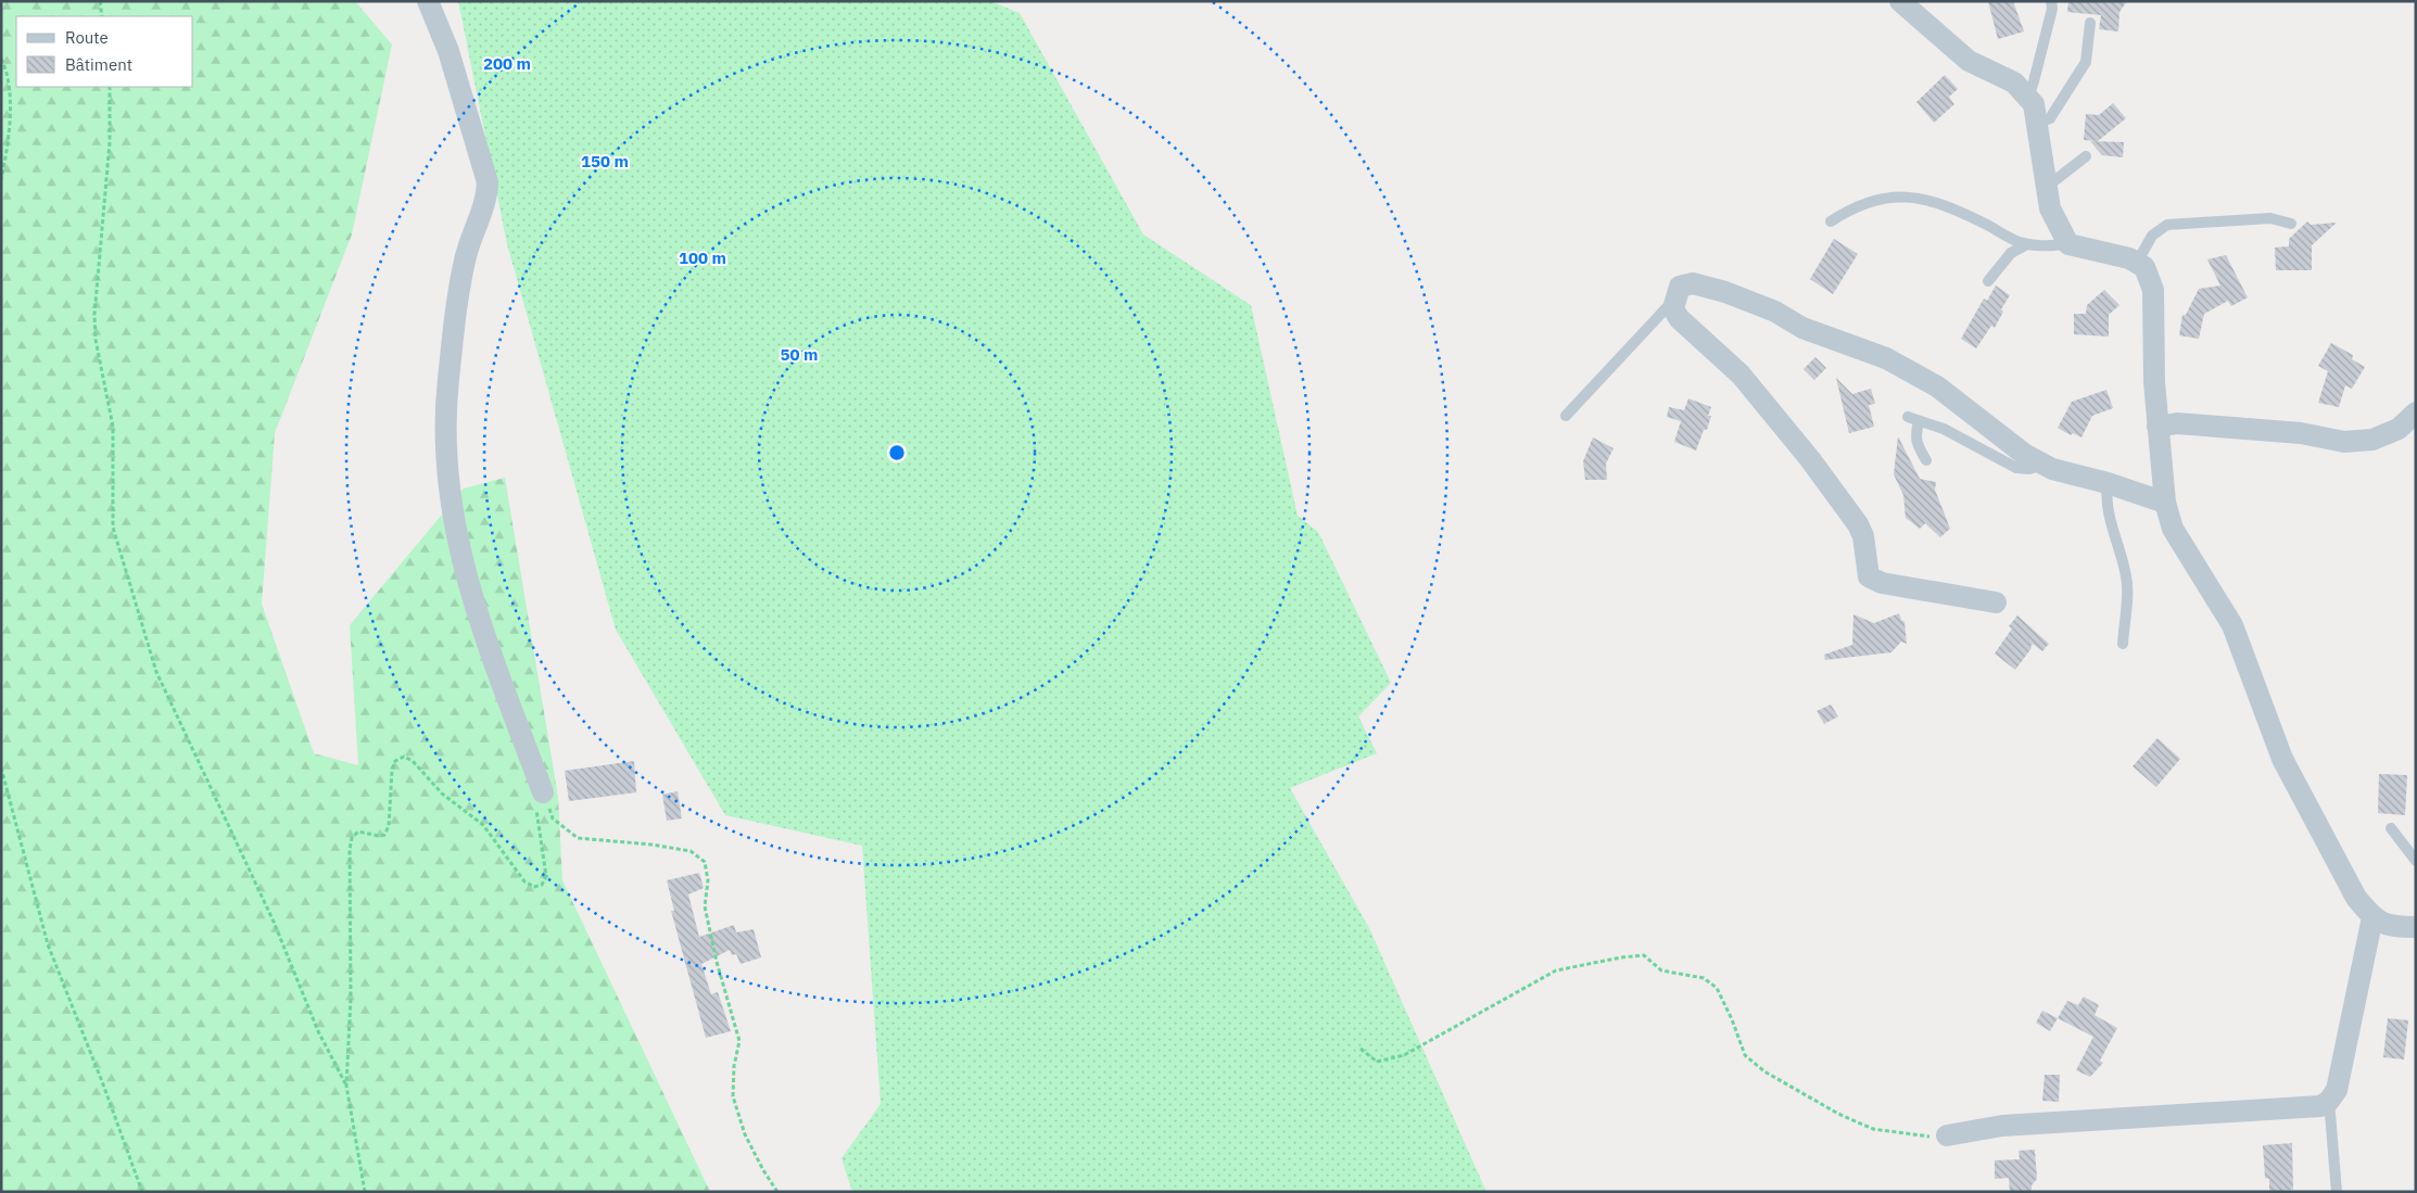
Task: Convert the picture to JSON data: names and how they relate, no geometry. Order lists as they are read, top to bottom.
{
  "legend": ["Route", "Bâtiment"],
  "rings": [
    "200 m",
    "150 m",
    "100 m",
    "50 m"
  ]
}
